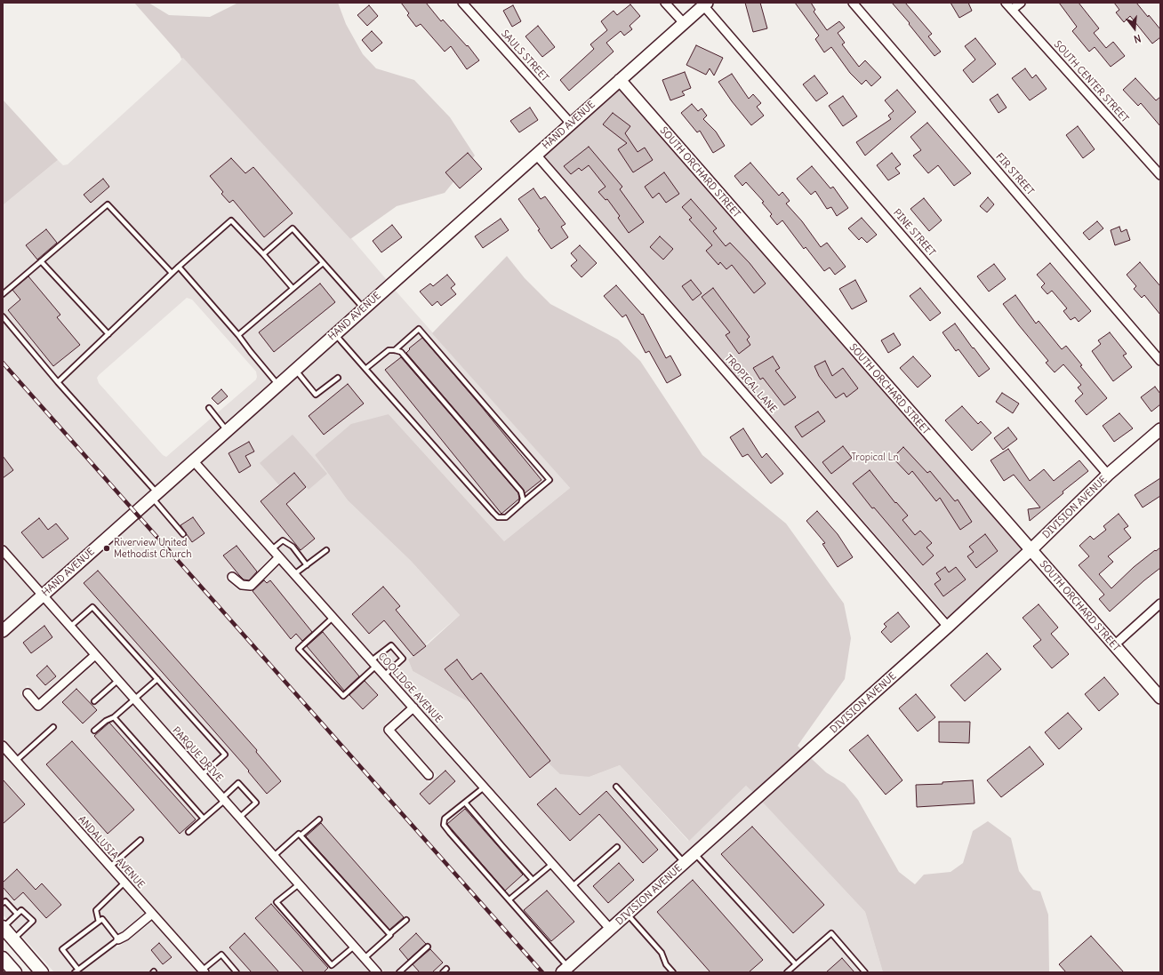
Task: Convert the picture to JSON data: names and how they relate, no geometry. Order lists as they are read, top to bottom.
{
  "streets": {
    "street": [
      "SAULS STREET",
      "SOUTH CENTER STREET",
      "HAND AVENUE",
      "SOUTH ORCHARD STREET",
      "FIR STREET",
      "PINE STREET",
      "TROPICAL LANE",
      "DIVISION AVENUE",
      "COOLIDGE AVENUE",
      "PARQUE DRIVE",
      "ANDALUSIA AVENUE"
    ]
  },
  "crossings": [
    ["SAULS STREET", "HAND AVENUE"],
    ["HAND AVENUE", "SOUTH ORCHARD STREET"],
    ["HAND AVENUE", "PINE STREET"],
    ["HAND AVENUE", "TROPICAL LANE"],
    ["HAND AVENUE", "COOLIDGE AVENUE"],
    ["HAND AVENUE", "PARQUE DRIVE"],
    ["SOUTH ORCHARD STREET", "DIVISION AVENUE"],
    ["PINE STREET", "DIVISION AVENUE"],
    ["TROPICAL LANE", "DIVISION AVENUE"],
    ["DIVISION AVENUE", "COOLIDGE AVENUE"]
  ],
  "parks": ["Tropical Ln"],
  "places": ["Riverview United Methodist Church"],
  "north": "bottom"
}
